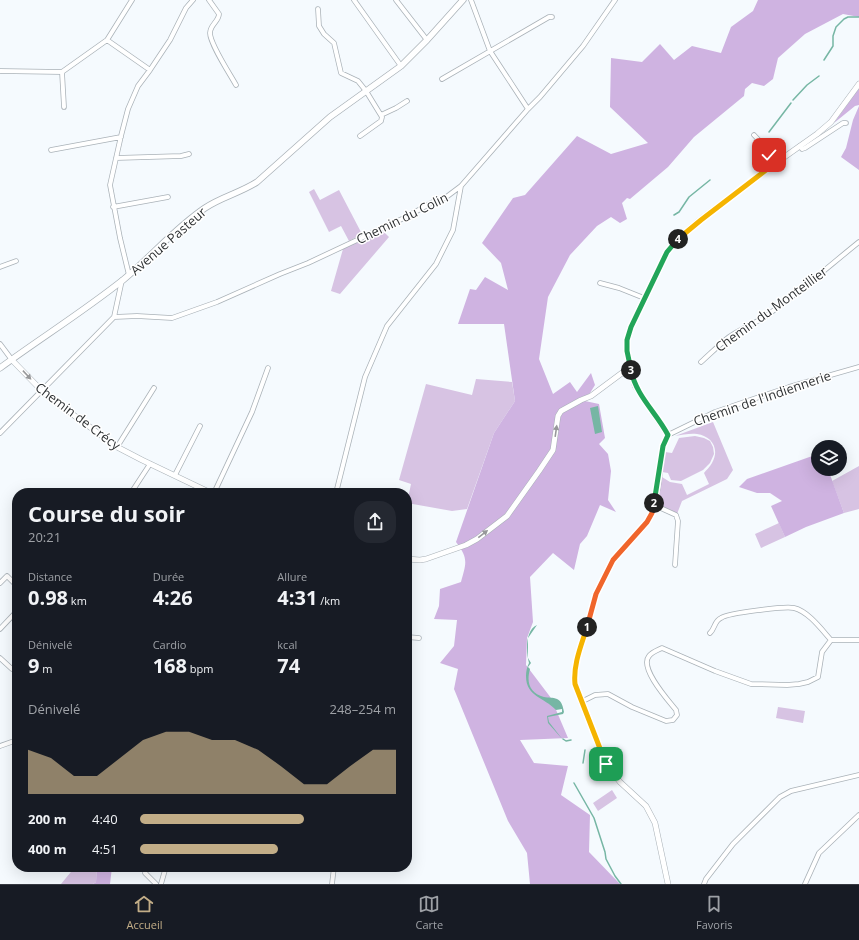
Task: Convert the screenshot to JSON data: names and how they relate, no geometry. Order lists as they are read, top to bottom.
{
  "streets": {
    "main road": ["Avenue Pasteur"],
    "street": [
      "Chemin du Colin",
      "Chemin du Monteillier",
      "Chemin de l'Indiennerie",
      "Chemin de Crécy"
    ]
  },
  "crossings": [
    ["Avenue Pasteur", "Chemin de Crécy"]
  ],
  "page": {
    "pins": [
      "4",
      "3",
      "2",
      "1"
    ],
    "heading": ["Course du soir", "20:21"],
    "stats": [
      ["Distance", "0.98 km"],
      ["Durée", "4:26"],
      ["Allure", "4:31 /km"],
      ["Dénivelé", "9 m"],
      ["Cardio", "168 bpm"],
      ["kcal", "74"]
    ],
    "chart": ["Dénivelé", "248–254 m"],
    "list": [
      {
        "name": "200 m",
        "note": "4:40"
      },
      {
        "name": "400 m",
        "note": "4:51"
      }
    ],
    "tabs": ["Accueil", "Carte", "Favoris"]
  }
}
